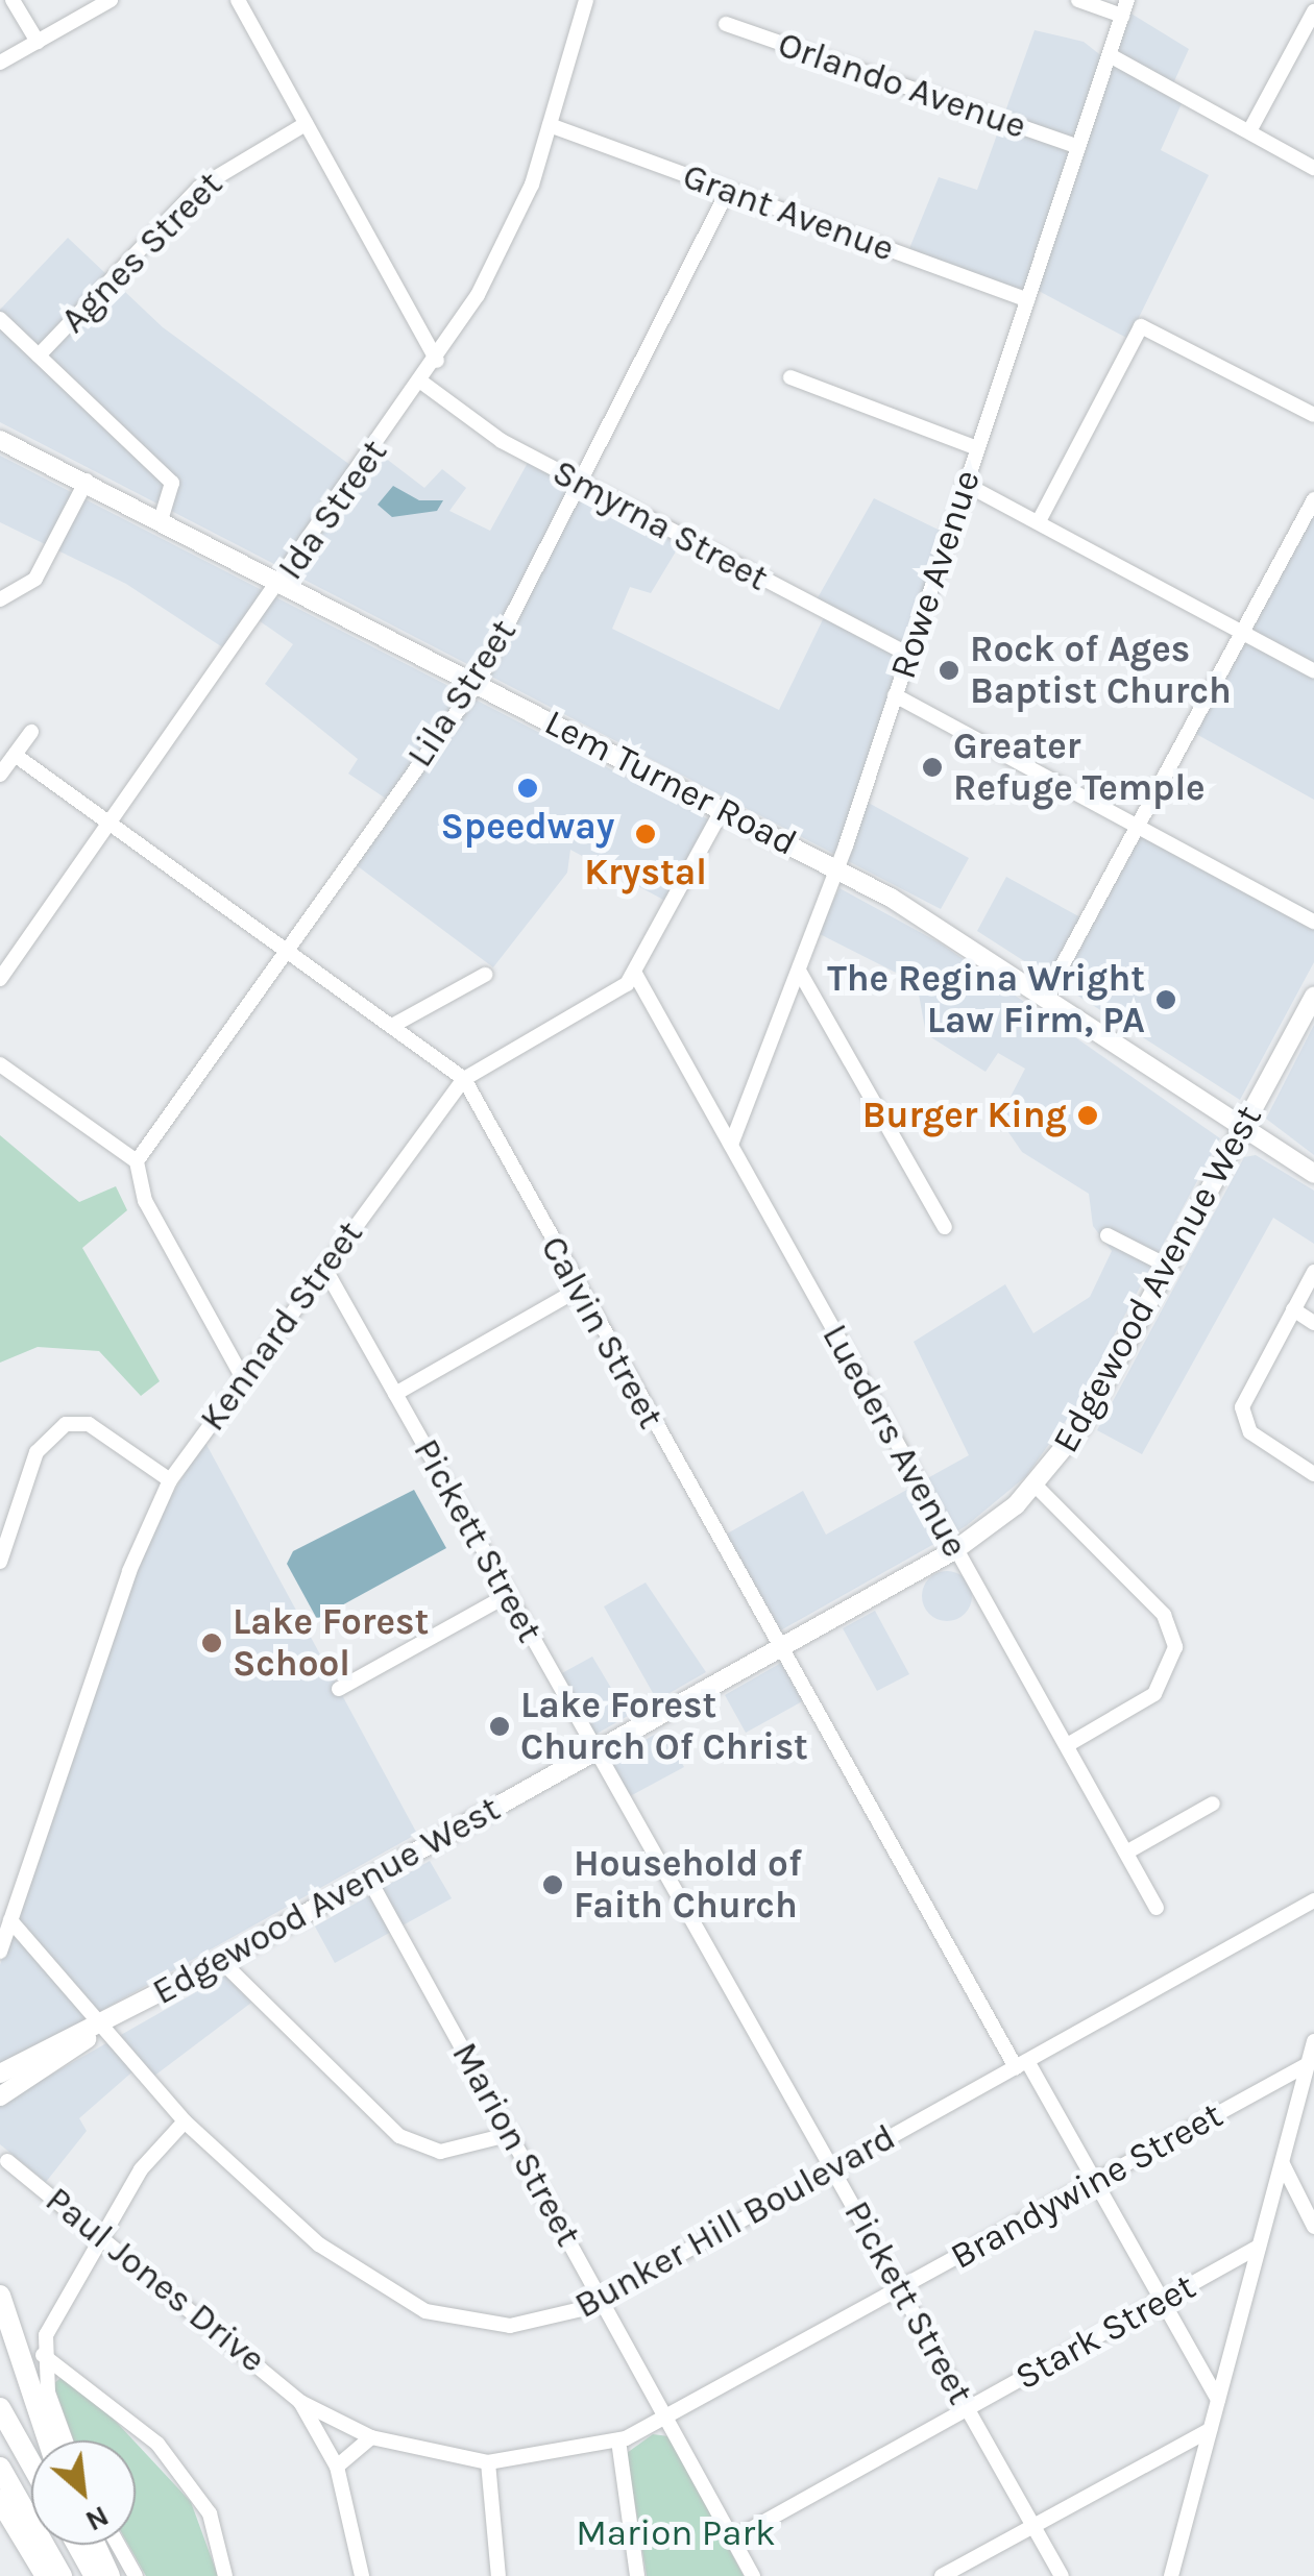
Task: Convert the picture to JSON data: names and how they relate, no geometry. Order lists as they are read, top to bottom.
{
  "streets": {
    "main road": ["Lem Turner Road", "Edgewood Avenue West"],
    "street": [
      "Orlando Avenue",
      "Grant Avenue",
      "Agnes Street",
      "Ida Street",
      "Smyrna Street",
      "Rowe Avenue",
      "Lila Street",
      "Kennard Street",
      "Calvin Street",
      "Lueders Avenue",
      "Pickett Street",
      "Marion Street",
      "Brandywine Street",
      "Bunker Hill Boulevard",
      "Paul Jones Drive",
      "Stark Street"
    ]
  },
  "crossings": [
    ["Orlando Avenue", "Rowe Avenue"],
    ["Grant Avenue", "Ida Street"],
    ["Grant Avenue", "Rowe Avenue"],
    ["Grant Avenue", "Lila Street"],
    ["Ida Street", "Smyrna Street"],
    ["Ida Street", "Lem Turner Road"],
    ["Ida Street", "Calvin Street"],
    ["Smyrna Street", "Rowe Avenue"],
    ["Smyrna Street", "Lila Street"],
    ["Rowe Avenue", "Lem Turner Road"],
    ["Rowe Avenue", "Lueders Avenue"],
    ["Lila Street", "Lem Turner Road"],
    ["Lila Street", "Calvin Street"],
    ["Lem Turner Road", "Edgewood Avenue West"],
    ["Edgewood Avenue West", "Calvin Street"],
    ["Edgewood Avenue West", "Lueders Avenue"],
    ["Edgewood Avenue West", "Pickett Street"],
    ["Edgewood Avenue West", "Marion Street"],
    ["Edgewood Avenue West", "Bunker Hill Boulevard"],
    ["Kennard Street", "Calvin Street"],
    ["Kennard Street", "Lueders Avenue"],
    ["Kennard Street", "Pickett Street"],
    ["Kennard Street", "Bunker Hill Boulevard"],
    ["Calvin Street", "Brandywine Street"],
    ["Calvin Street", "Bunker Hill Boulevard"],
    ["Calvin Street", "Stark Street"],
    ["Pickett Street", "Brandywine Street"],
    ["Pickett Street", "Bunker Hill Boulevard"],
    ["Pickett Street", "Stark Street"],
    ["Marion Street", "Brandywine Street"],
    ["Marion Street", "Bunker Hill Boulevard"],
    ["Marion Street", "Stark Street"],
    ["Brandywine Street", "Paul Jones Drive"]
  ],
  "parks": ["Marion Park"],
  "places": [
    "Rock of Ages Baptist Church",
    "Greater Refuge Temple",
    "Speedway",
    "Krystal",
    "The Regina Wright Law Firm, PA",
    "Burger King",
    "Lake Forest School",
    "Lake Forest Church Of Christ",
    "Household of Faith Church"
  ],
  "north": "bottom right"
}
